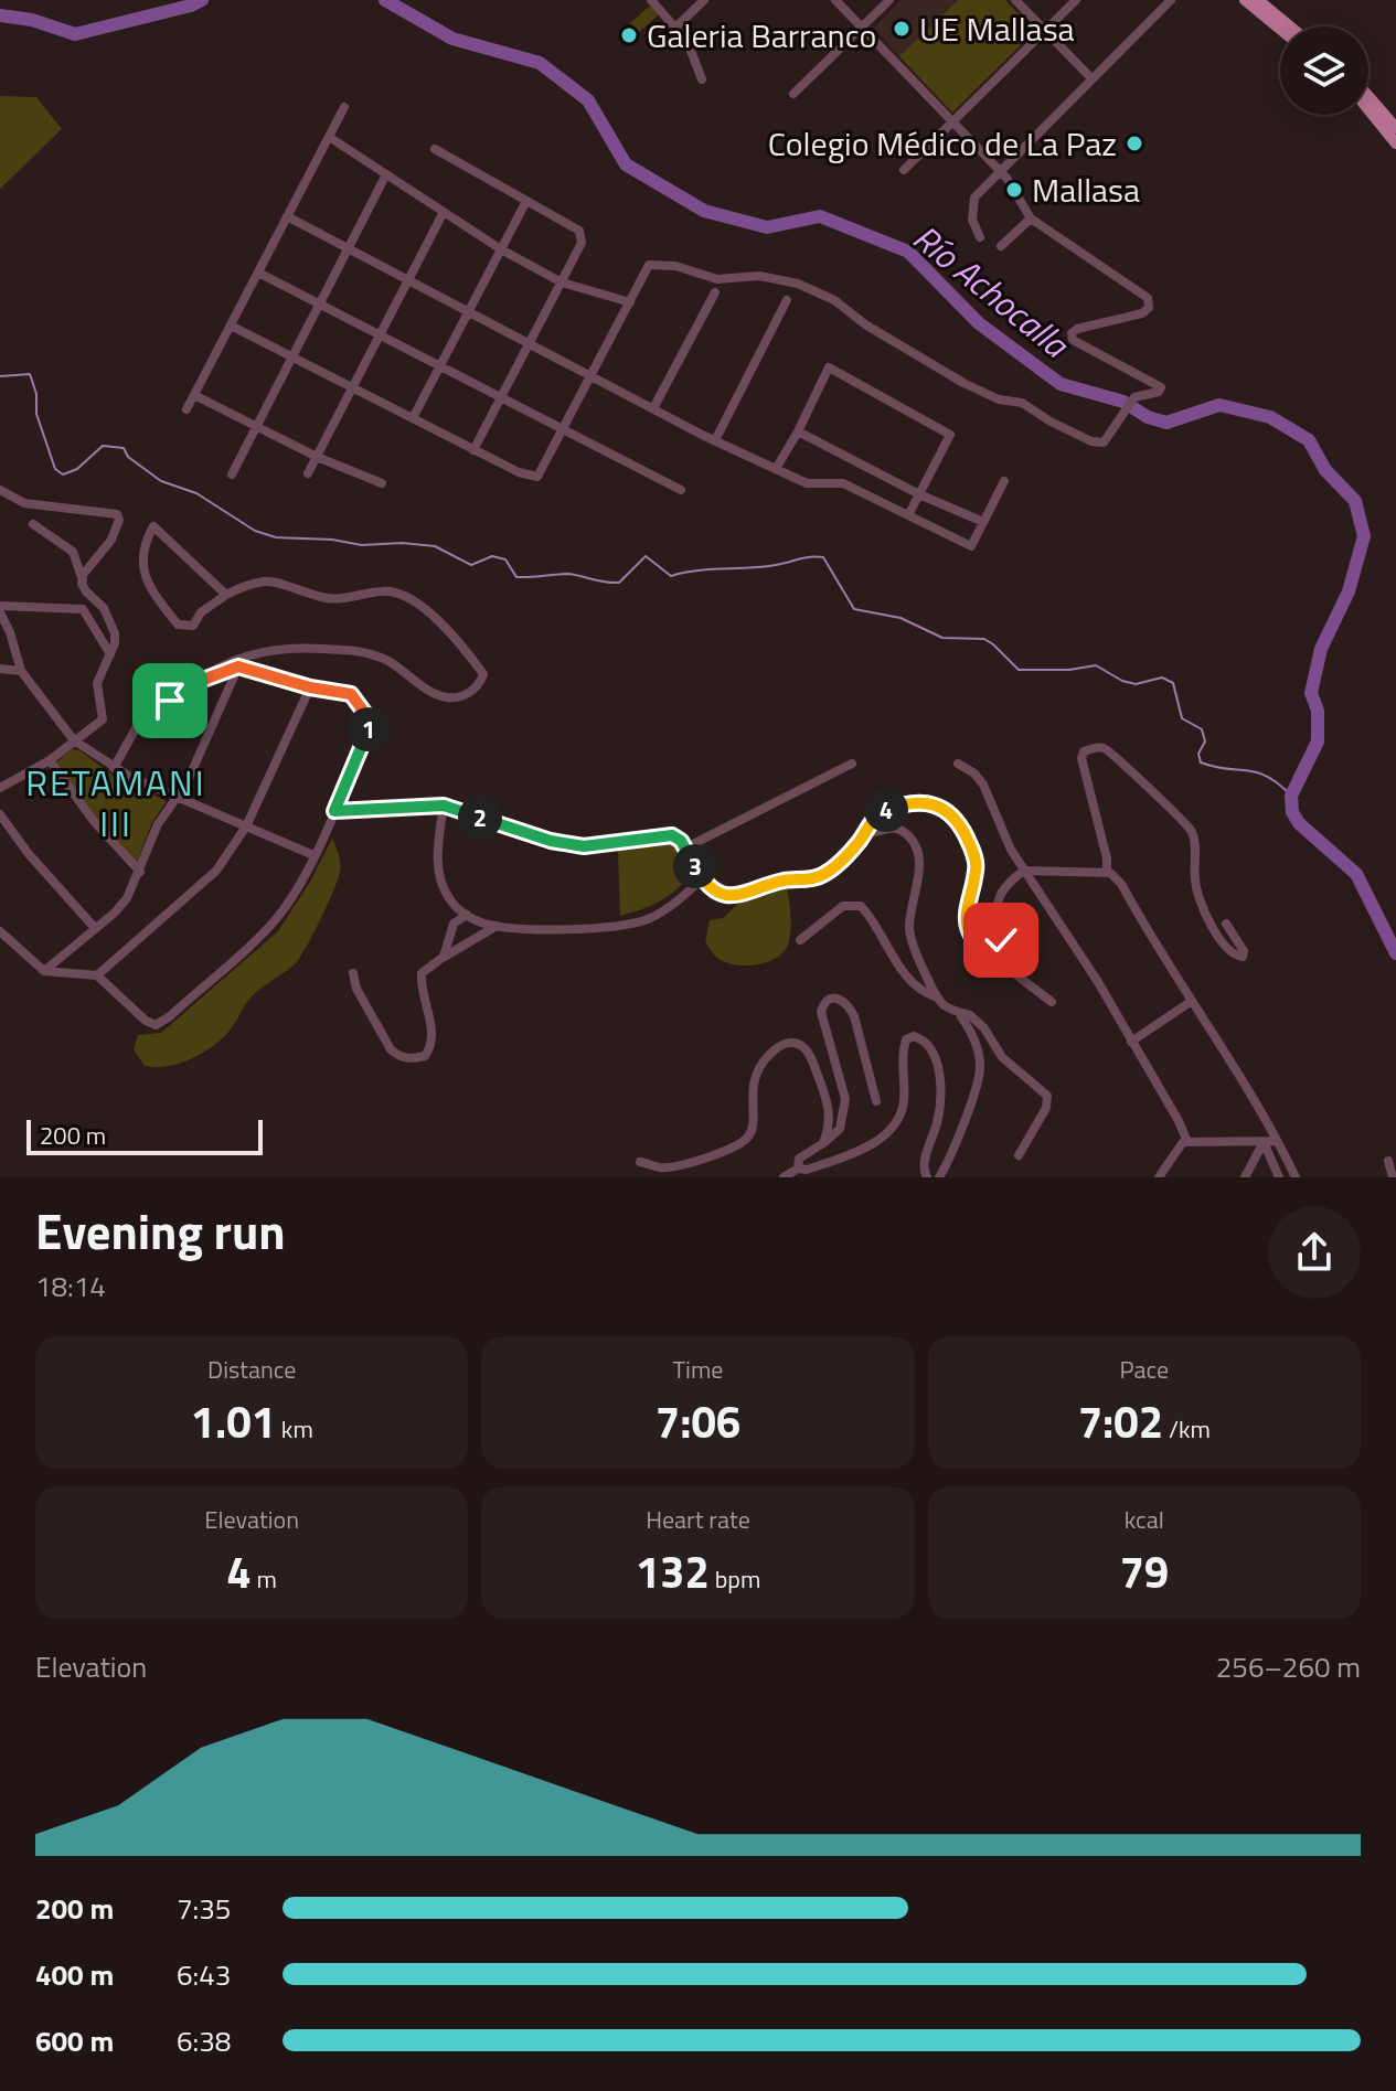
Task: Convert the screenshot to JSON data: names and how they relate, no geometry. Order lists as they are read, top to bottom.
{
  "districts": ["RETAMANI III"],
  "water": ["Río Achocalla"],
  "places": [
    "UE Mallasa",
    "Galeria Barranco",
    "Colegio Médico de La Paz",
    "Mallasa"
  ],
  "scale_bar": "200 m",
  "page": {
    "pins": [
      "1",
      "4",
      "2",
      "3"
    ],
    "scale": "200 m",
    "heading": ["Evening run", "18:14"],
    "stats": [
      ["Distance", "1.01 km"],
      ["Time", "7:06"],
      ["Pace", "7:02 /km"],
      ["Elevation", "4 m"],
      ["Heart rate", "132 bpm"],
      ["kcal", "79"]
    ],
    "chart": ["Elevation", "256–260 m"],
    "list": [
      {
        "name": "200 m",
        "note": "7:35"
      },
      {
        "name": "400 m",
        "note": "6:43"
      },
      {
        "name": "600 m",
        "note": "6:38"
      }
    ]
  }
}
